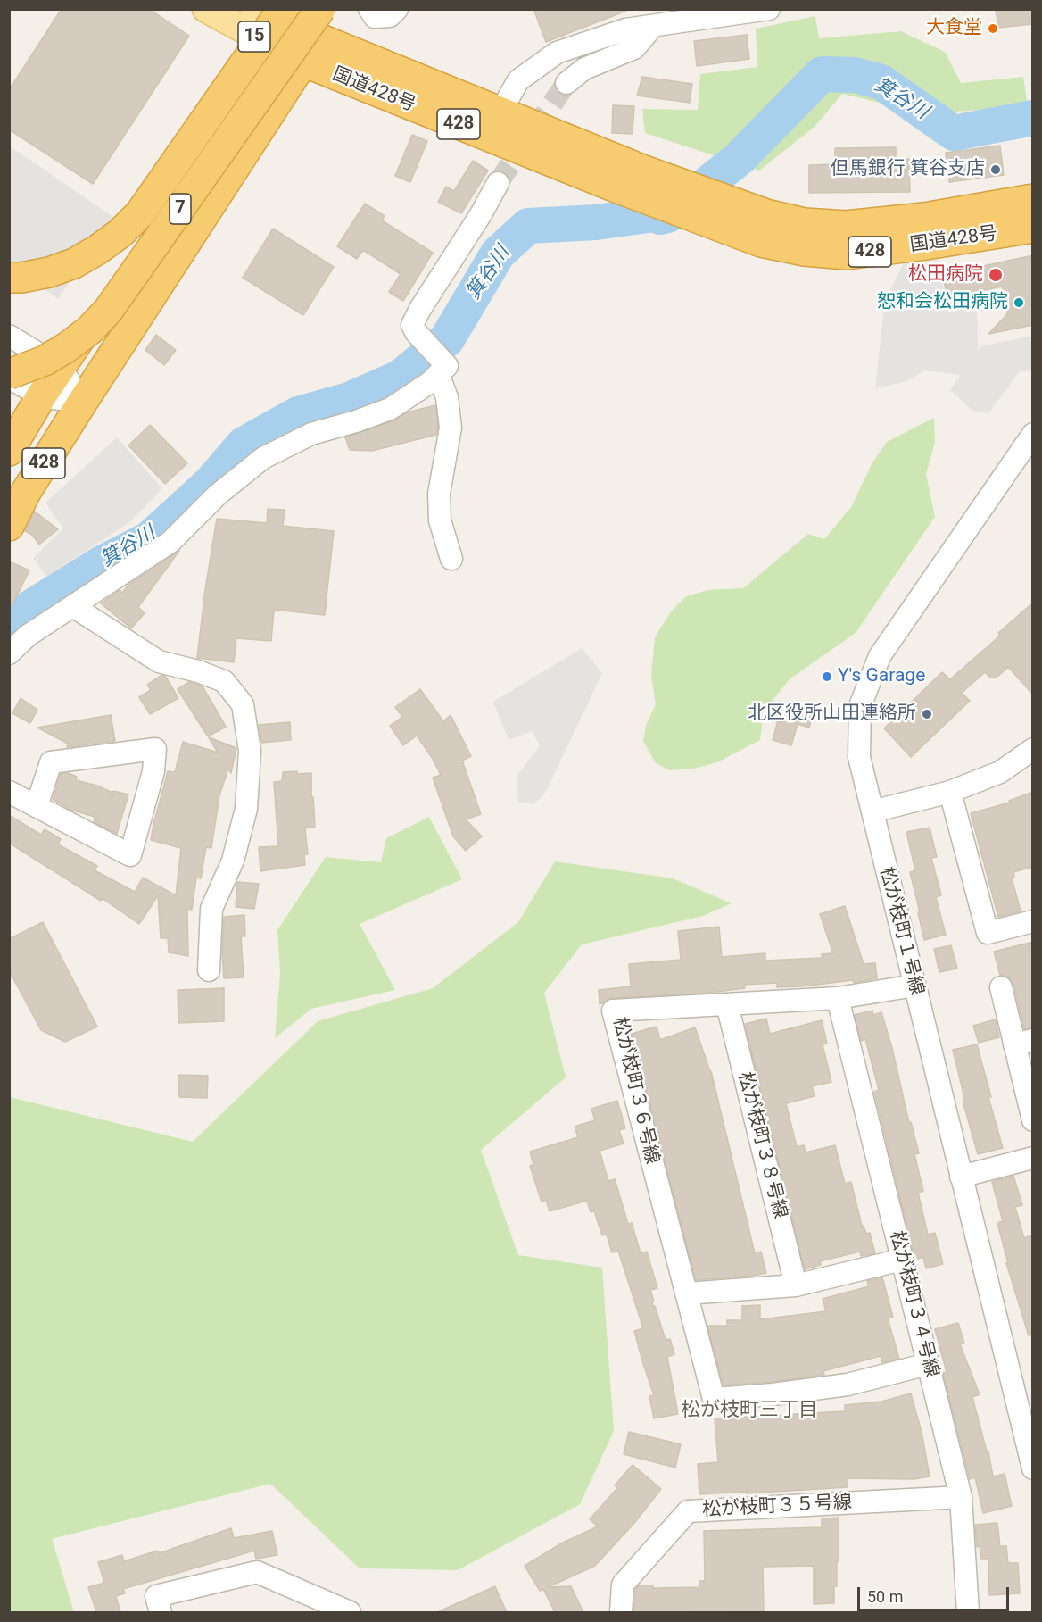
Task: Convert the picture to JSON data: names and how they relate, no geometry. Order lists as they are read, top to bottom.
{
  "streets": {
    "highway": ["国道428号", "428", "7"],
    "main road": ["15"],
    "street": [
      "松が枝町１号線",
      "松が枝町３６号線",
      "松が枝町３８号線",
      "松が枝町３４号線",
      "松が枝町３５号線"
    ]
  },
  "crossings": [
    ["15", "国道428号"],
    ["15", "428"],
    ["15", "7"],
    ["国道428号", "428"],
    ["国道428号", "7"],
    ["428", "7"],
    ["松が枝町１号線", "松が枝町３６号線"],
    ["松が枝町３６号線", "松が枝町３８号線"],
    ["松が枝町３６号線", "松が枝町３４号線"],
    ["松が枝町３４号線", "松が枝町３５号線"]
  ],
  "districts": ["松が枝町三丁目"],
  "water": ["箕谷川"],
  "places": [
    "大食堂",
    "但馬銀行 箕谷支店",
    "松田病院",
    "恕和会松田病院",
    "Y's Garage",
    "北区役所山田連絡所"
  ],
  "scale_bar": "50 m"
}
